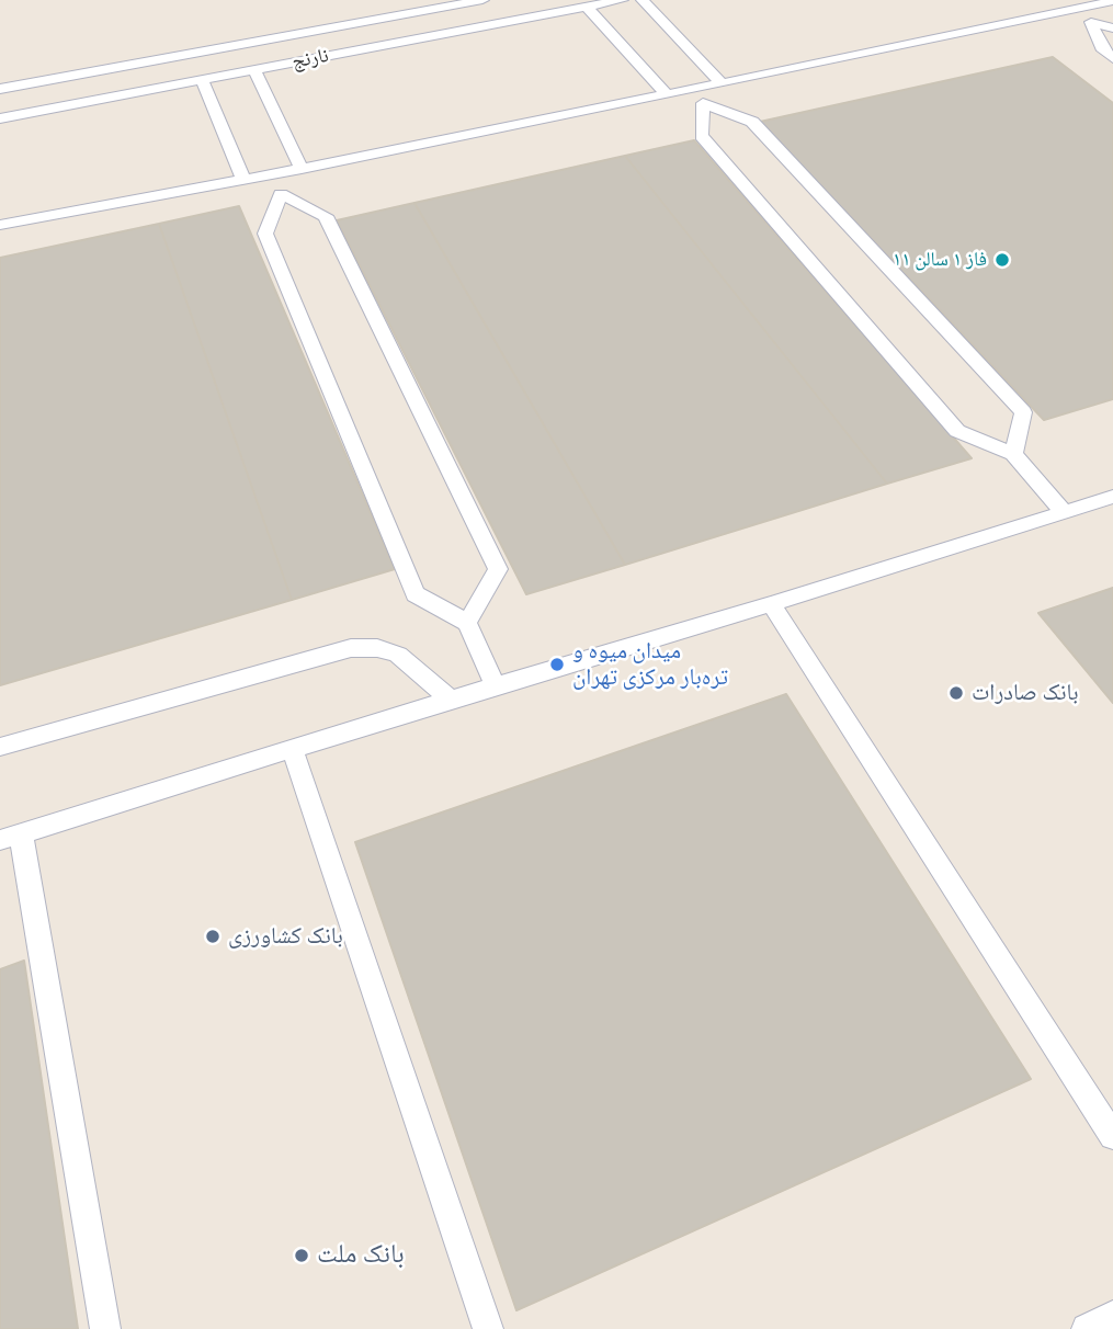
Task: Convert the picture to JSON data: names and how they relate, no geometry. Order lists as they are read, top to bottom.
{
  "streets": {
    "lane": ["نارنج"]
  },
  "places": [
    "فاز ۱ سالن ۱۱",
    "میدان میوه و تره‌بار مرکزی تهران",
    "بانک صادرات",
    "بانک کشاورزی",
    "بانک ملت"
  ]
}
